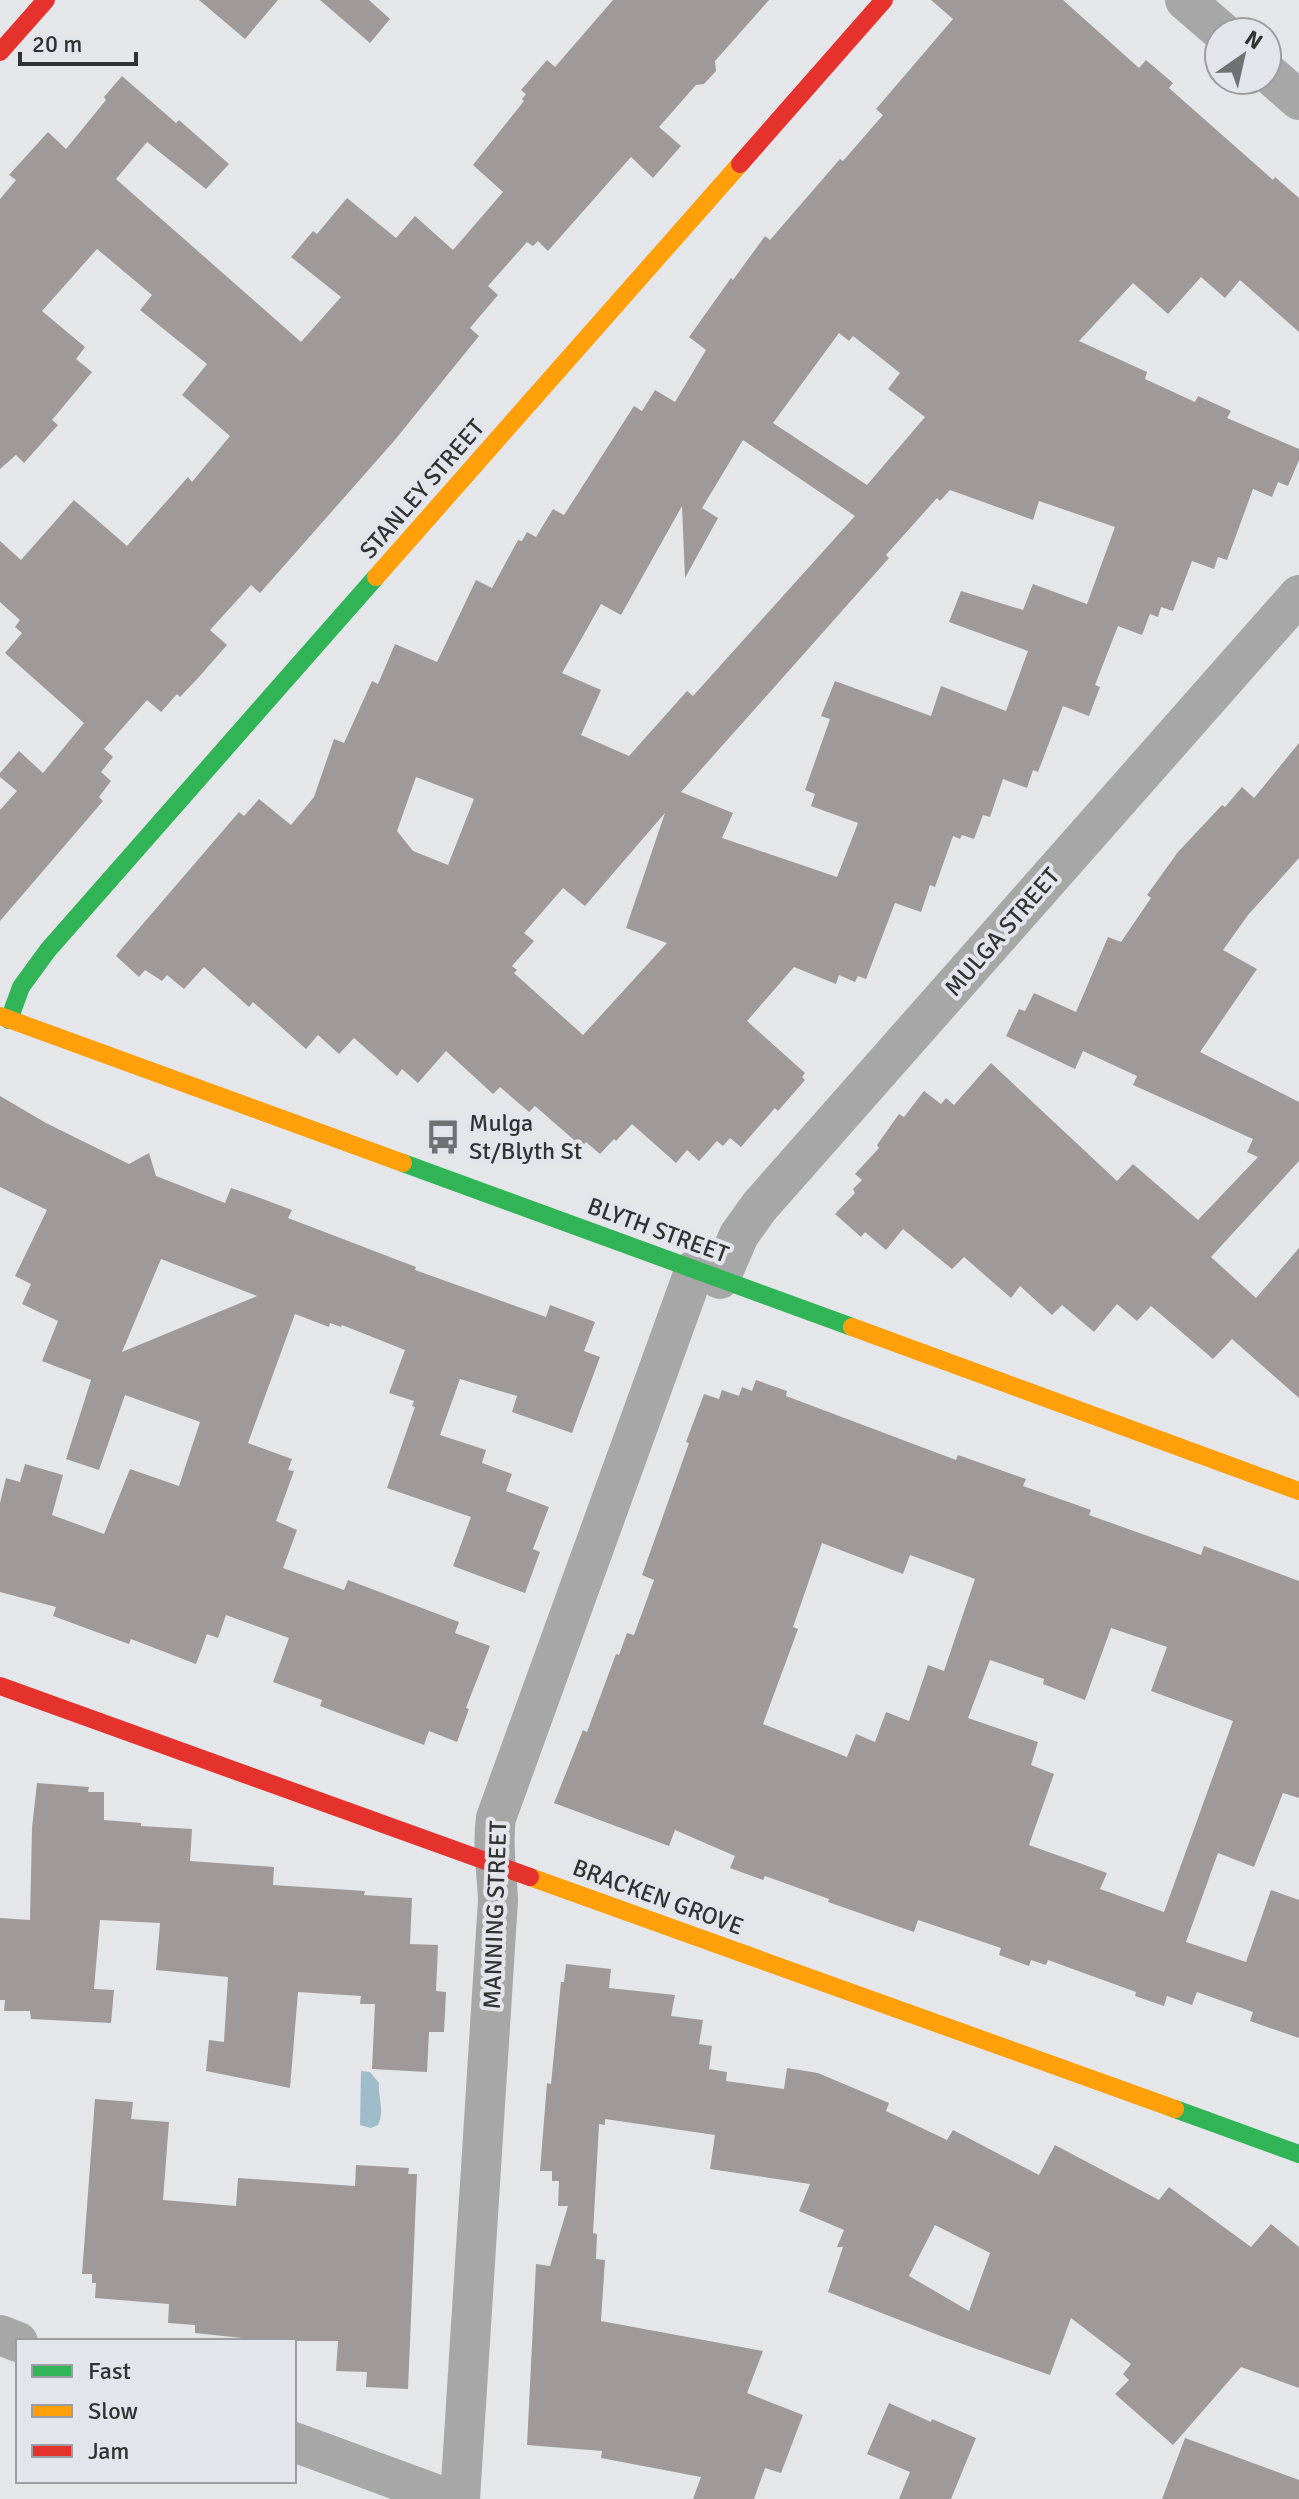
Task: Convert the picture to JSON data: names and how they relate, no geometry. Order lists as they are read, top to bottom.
{
  "streets": {
    "street": [
      "STANLEY STREET",
      "MULGA STREET",
      "BLYTH STREET",
      "BRACKEN GROVE",
      "MANNING STREET"
    ]
  },
  "crossings": [
    ["STANLEY STREET", "BLYTH STREET"],
    ["MULGA STREET", "BLYTH STREET"],
    ["MULGA STREET", "MANNING STREET"],
    ["BLYTH STREET", "MANNING STREET"],
    ["BRACKEN GROVE", "MANNING STREET"]
  ],
  "places": {
    "bus stop": ["Mulga St/Blyth St"]
  },
  "legend": ["Fast", "Slow", "Jam"],
  "scale_bar": "20 m",
  "north": "top right"
}
